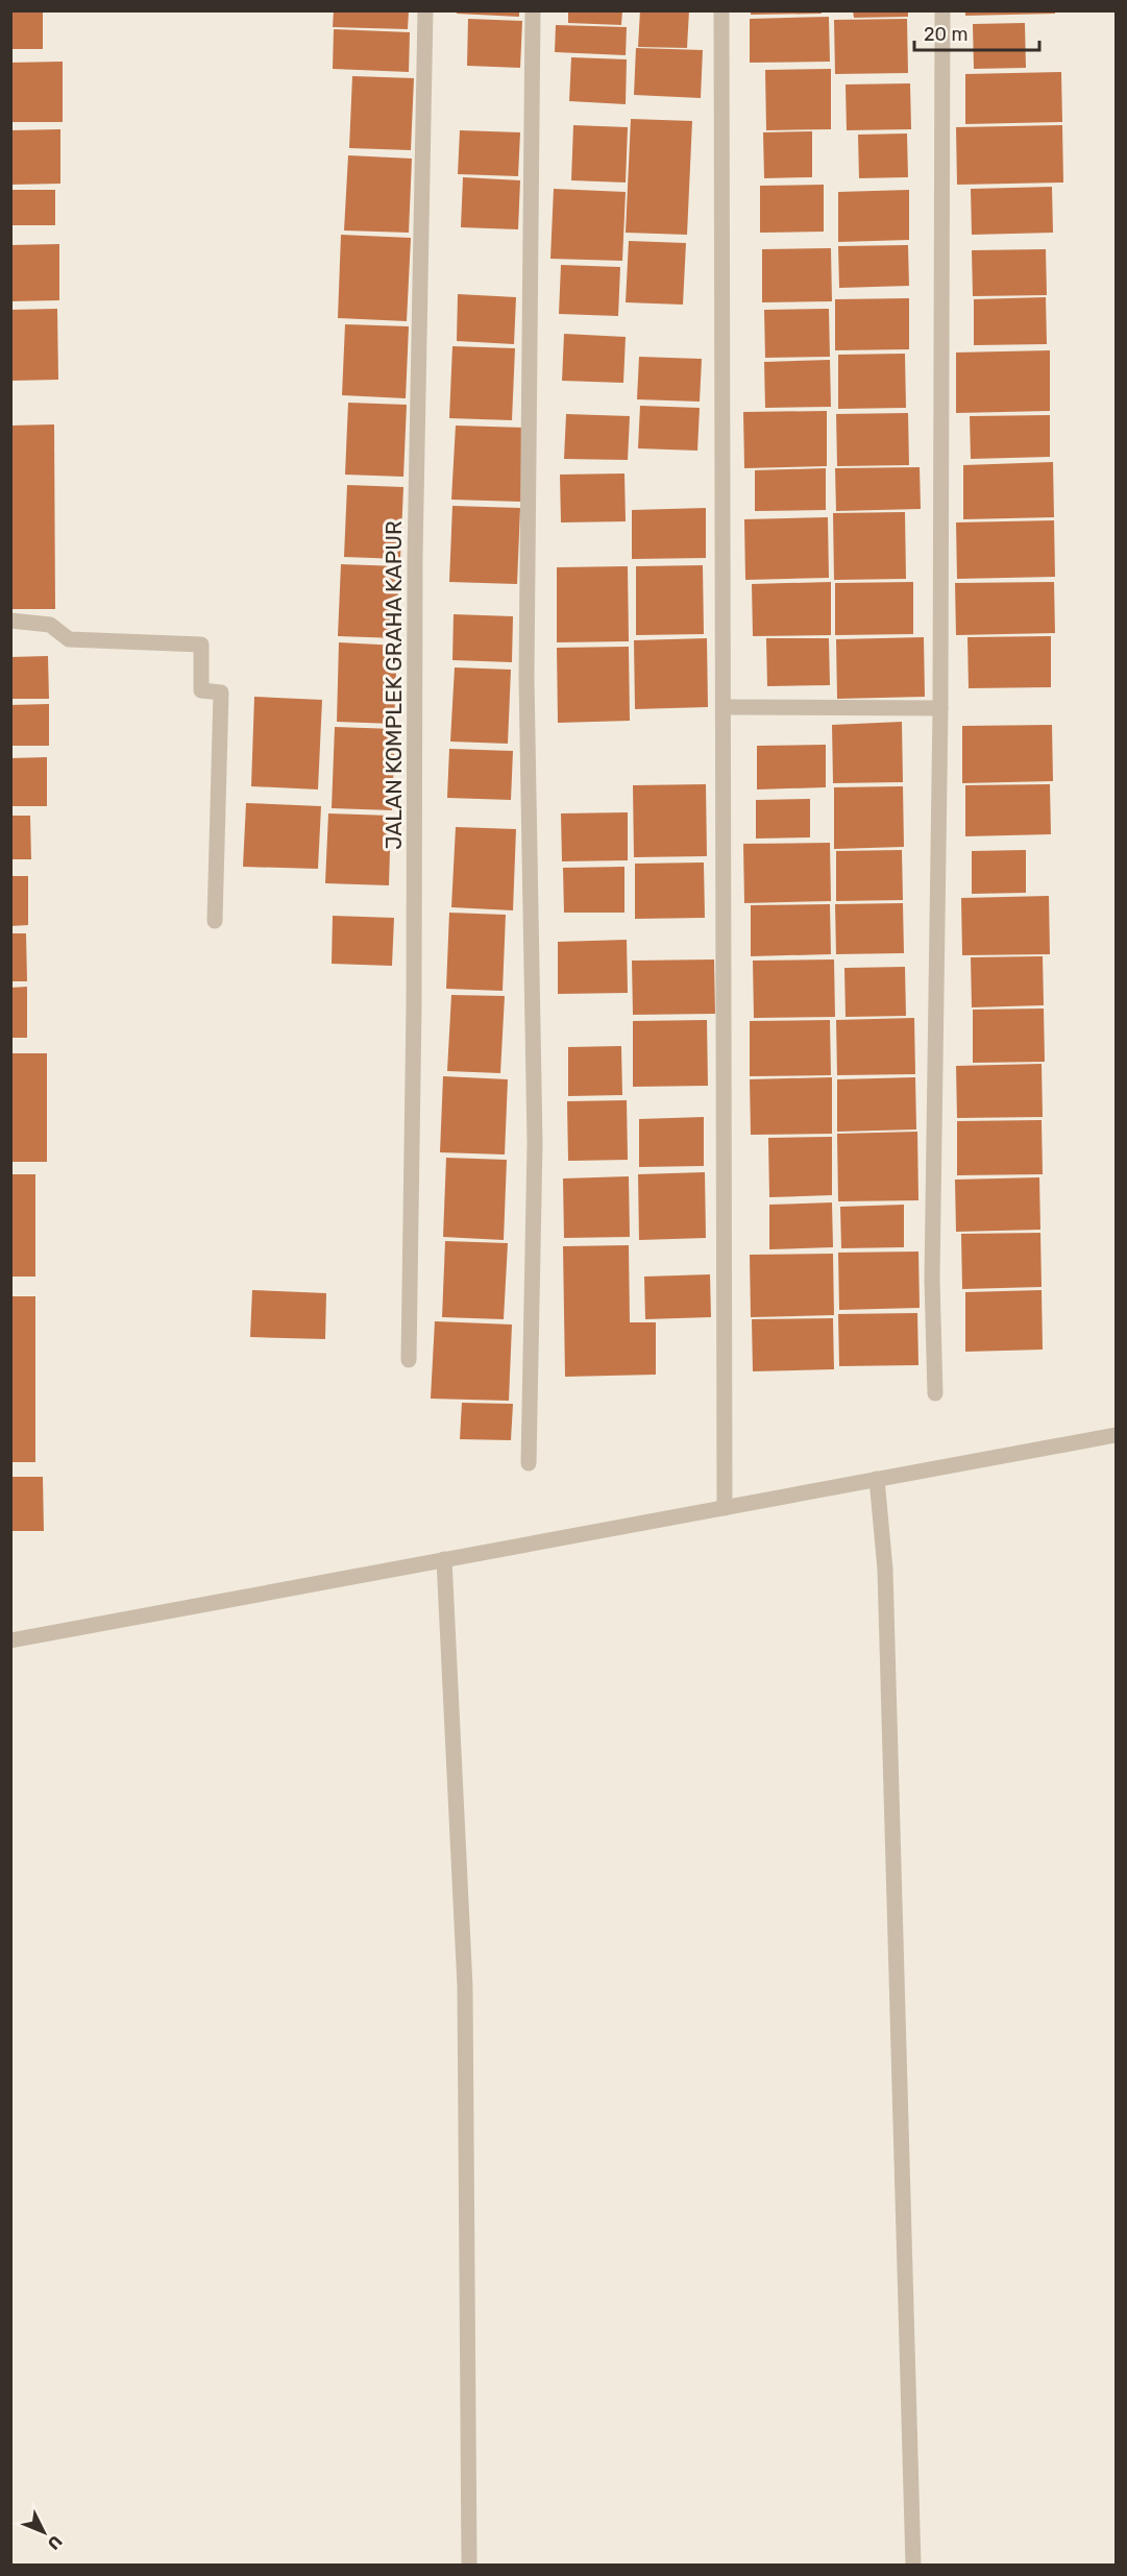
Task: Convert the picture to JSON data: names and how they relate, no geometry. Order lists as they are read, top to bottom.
{
  "streets": {
    "street": ["JALAN KOMPLEK GRAHA KAPUR"]
  },
  "scale_bar": "20 m",
  "north": "bottom right"
}
